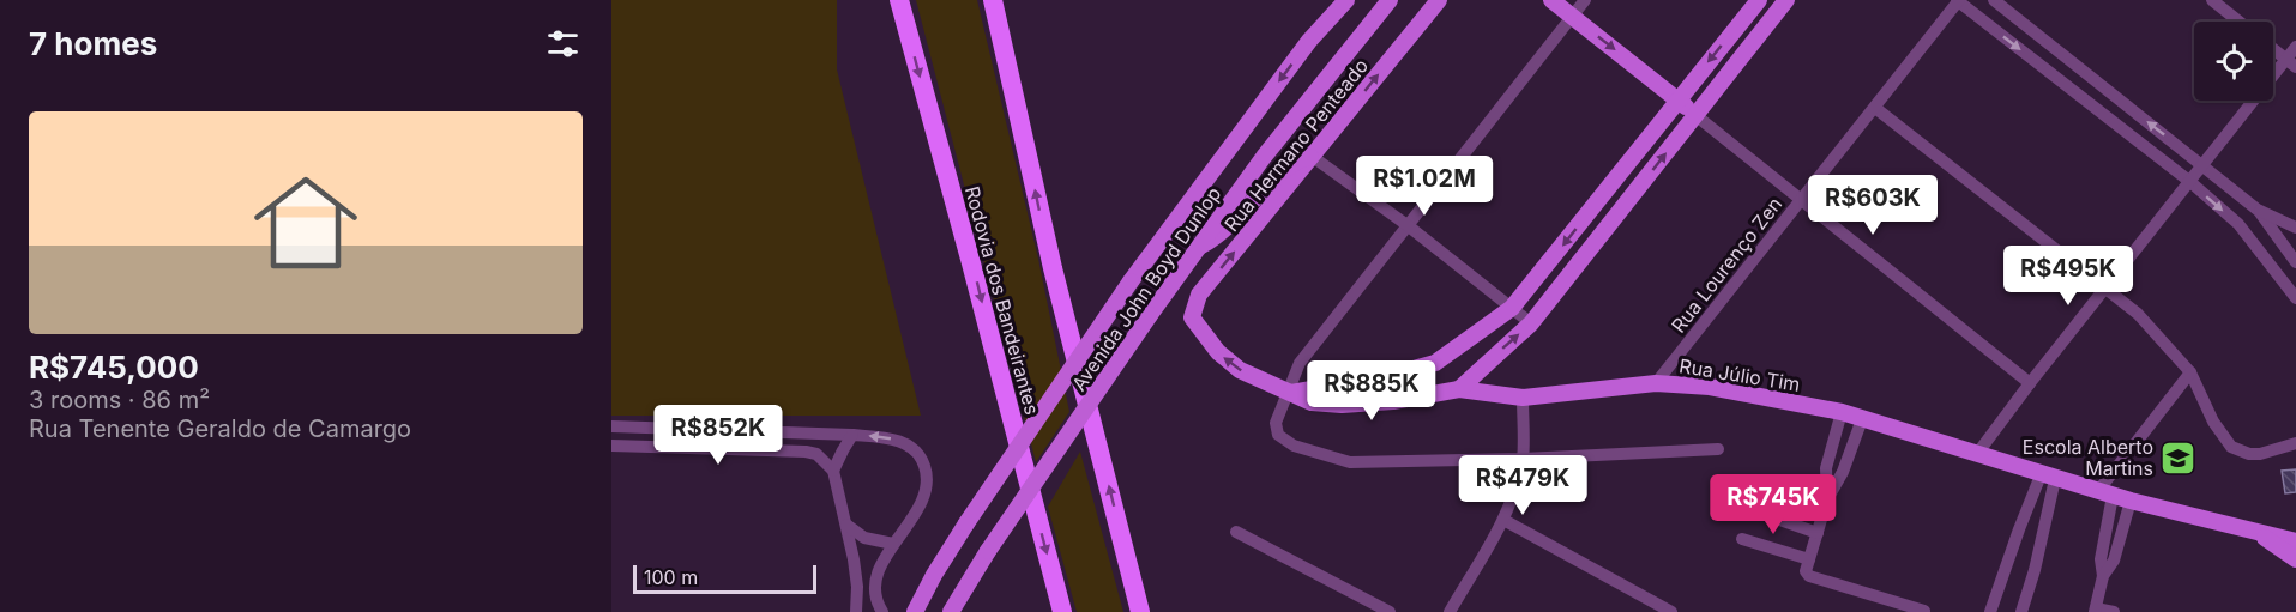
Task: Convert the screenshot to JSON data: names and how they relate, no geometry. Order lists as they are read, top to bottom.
{
  "streets": {
    "highway": ["Rodovia dos Bandeirantes"],
    "main road": ["Rua Hermano Penteado", "Avenida John Boyd Dunlop", "Rua Júlio Tim"],
    "street": ["Rua Lourenço Zen"]
  },
  "crossings": [
    ["Rua Hermano Penteado", "Rua Júlio Tim"],
    ["Rua Lourenço Zen", "Rua Júlio Tim"]
  ],
  "places": {
    "school or university": ["Escola Alberto Martins"]
  },
  "scale_bar": "100 m",
  "page": {
    "heading": "7 homes",
    "list": [
      {
        "name": "R$745,000",
        "note": "3 rooms · 86 m² · Rua Tenente Geraldo de Camargo"
      }
    ],
    "price": [
      "R$1.02M",
      "R$603K",
      "R$495K",
      "R$885K",
      "R$852K",
      "R$479K",
      "R$745K"
    ],
    "scale": "100 m"
  }
}
